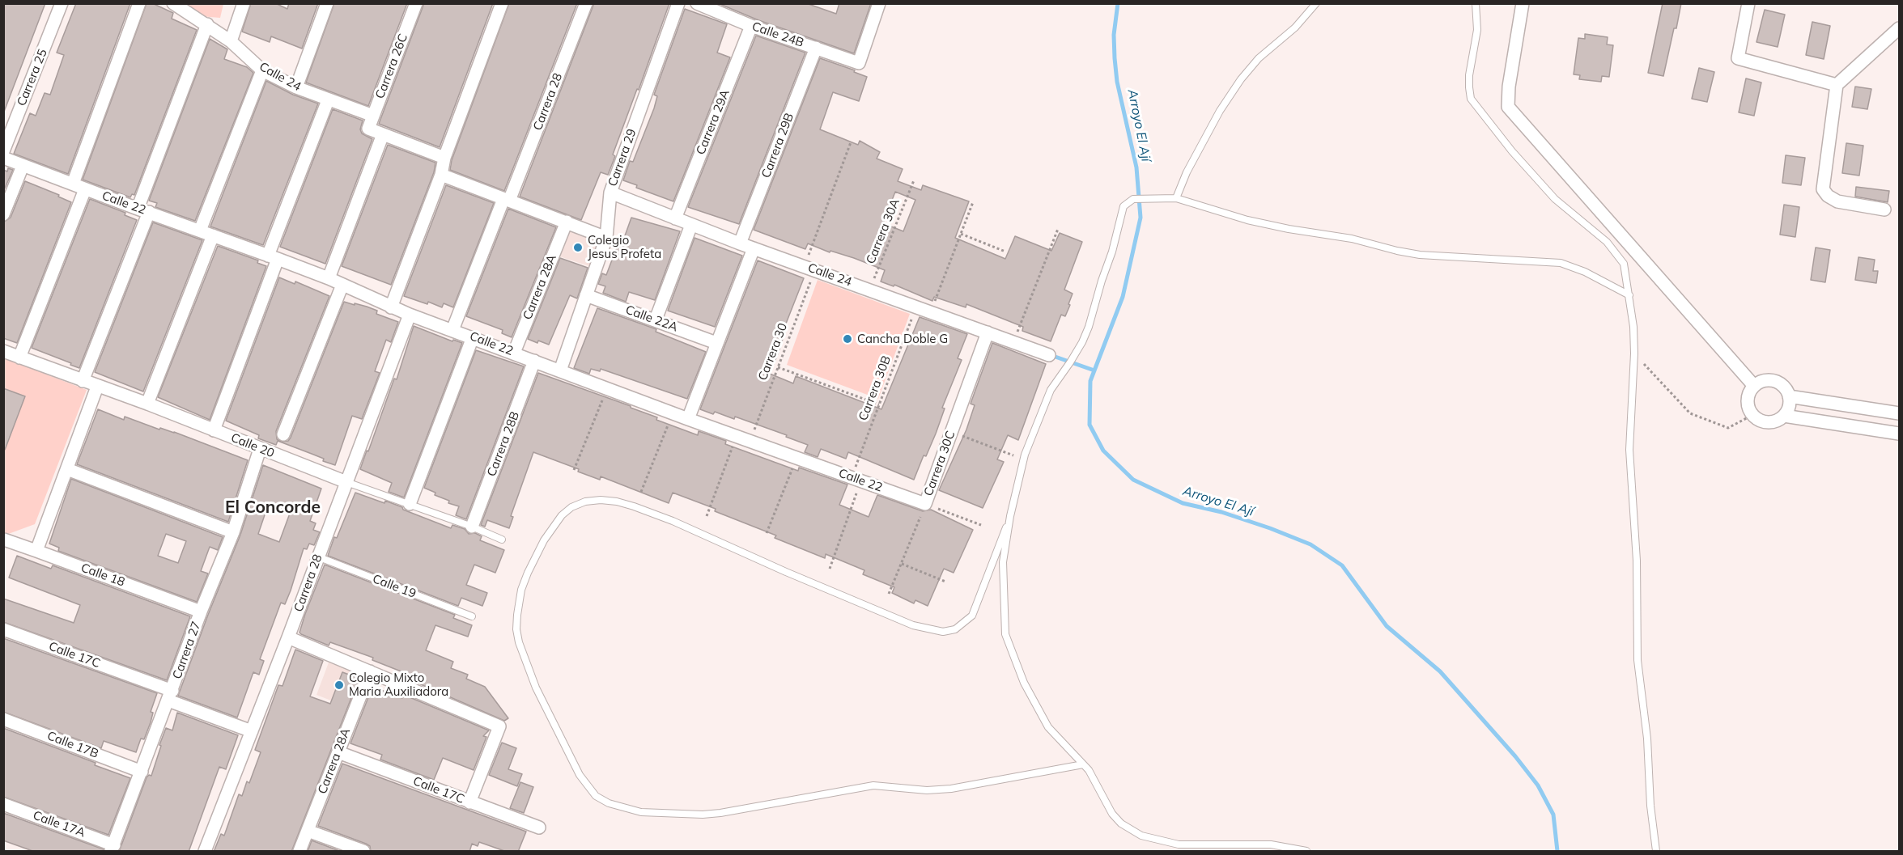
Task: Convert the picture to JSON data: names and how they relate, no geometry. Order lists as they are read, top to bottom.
{
  "streets": {
    "street": [
      "Calle 24B",
      "Carrera 26C",
      "Calle 24",
      "Carrera 25",
      "Carrera 28",
      "Carrera 29A",
      "Carrera 29B",
      "Carrera 29",
      "Calle 22",
      "Carrera 28A",
      "Calle 22A",
      "Carrera 28B",
      "Calle 20",
      "Carrera 30C",
      "Calle 18",
      "Carrera 27",
      "Calle 17C",
      "Calle 17B",
      "Calle 17A"
    ],
    "lane": ["Calle 19"],
    "path": ["Carrera 30A", "Carrera 30", "Carrera 30B"]
  },
  "crossings": [
    ["Calle 24B", "Carrera 29A"],
    ["Calle 24B", "Carrera 29B"],
    ["Carrera 26C", "Calle 24"],
    ["Calle 24", "Carrera 29A"],
    ["Calle 24", "Carrera 29B"],
    ["Calle 24", "Carrera 29"],
    ["Calle 24", "Carrera 30A"],
    ["Calle 24", "Carrera 30"],
    ["Calle 24", "Carrera 30B"],
    ["Calle 24", "Carrera 30C"],
    ["Carrera 28", "Calle 22"],
    ["Carrera 28", "Calle 20"],
    ["Carrera 28", "Calle 19"],
    ["Carrera 28", "Calle 17C"],
    ["Carrera 29", "Calle 22"],
    ["Carrera 29", "Calle 22A"],
    ["Calle 22", "Carrera 28A"],
    ["Calle 22", "Carrera 30"],
    ["Calle 22", "Carrera 30B"],
    ["Calle 22", "Carrera 28B"],
    ["Calle 22", "Carrera 30C"],
    ["Carrera 28A", "Calle 17C"],
    ["Carrera 28B", "Calle 20"],
    ["Calle 20", "Carrera 27"],
    ["Calle 18", "Carrera 27"],
    ["Carrera 27", "Calle 17C"],
    ["Carrera 27", "Calle 17B"],
    ["Carrera 27", "Calle 17A"]
  ],
  "districts": ["El Concorde"],
  "water": ["Arroyo El Ají"],
  "places": ["Colegio Jesus Profeta", "Cancha Doble G", "Colegio Mixto Maria Auxiliadora"]
}
